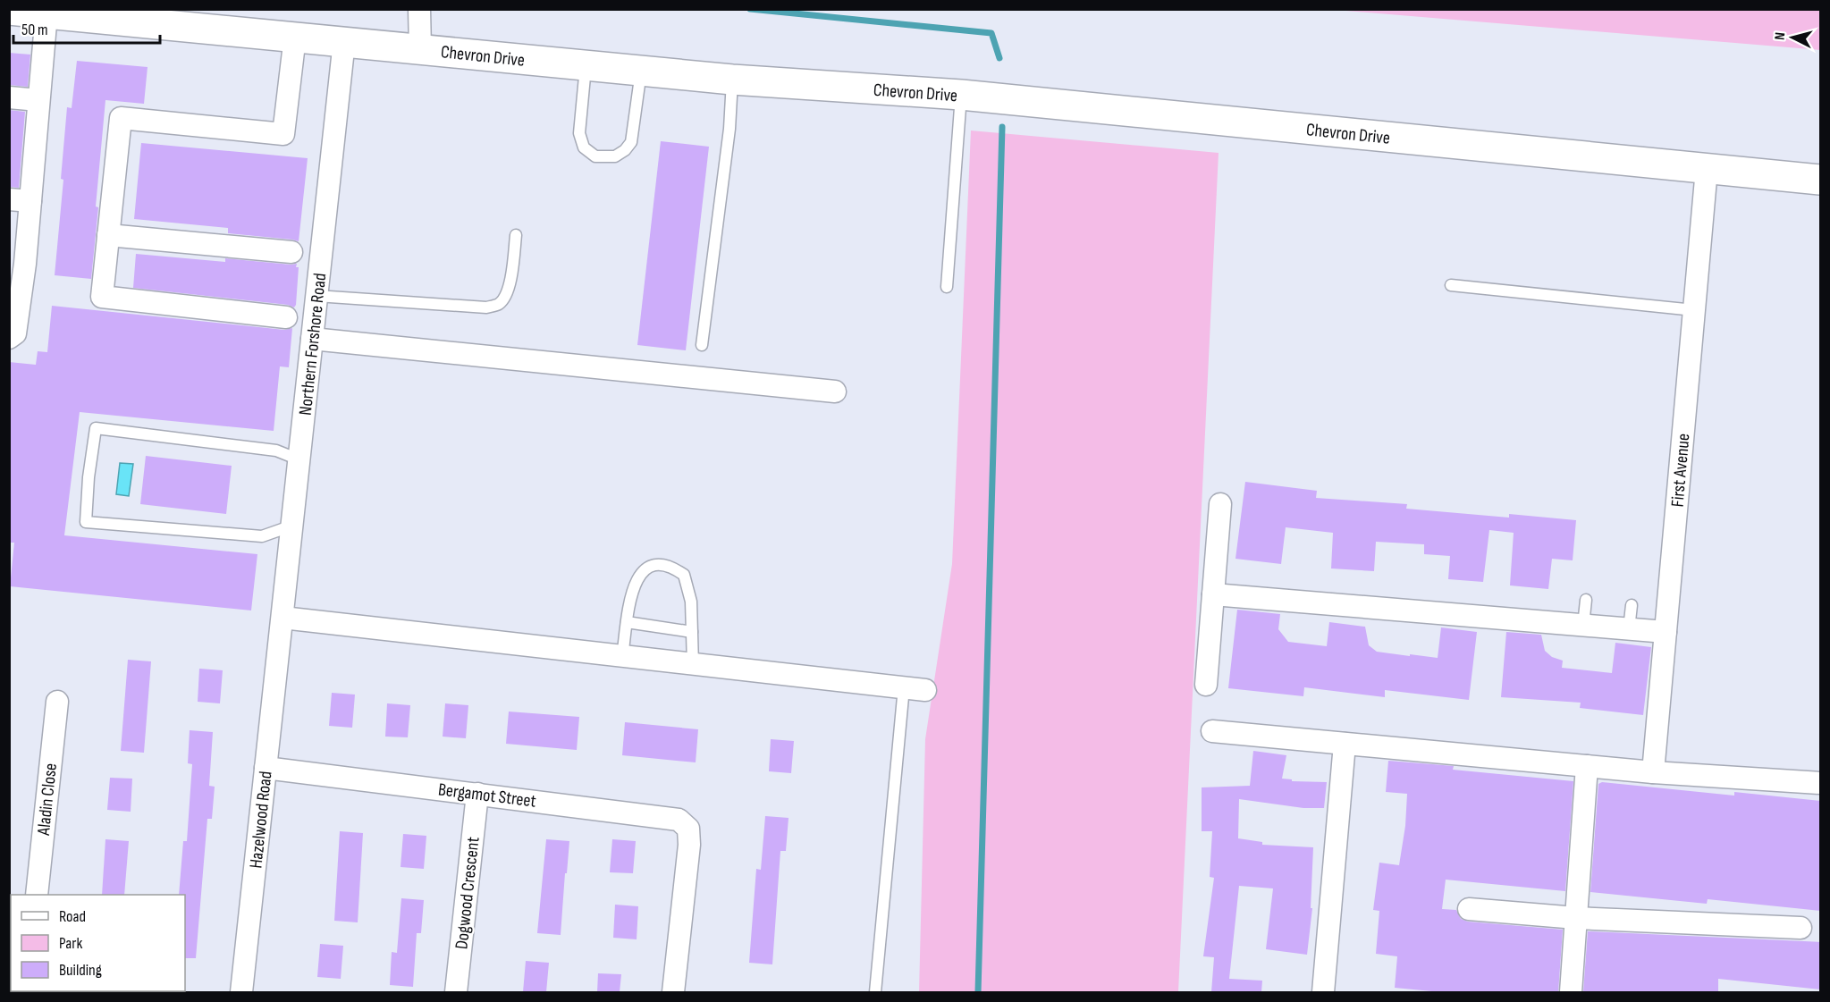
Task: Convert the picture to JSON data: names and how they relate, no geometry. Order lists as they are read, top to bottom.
{
  "streets": {
    "main road": ["Chevron Drive"],
    "street": [
      "Northern Forshore Road",
      "First Avenue",
      "Bergamot Street",
      "Aladin Close",
      "Hazelwood Road",
      "Dogwood Crescent"
    ]
  },
  "crossings": [
    ["Chevron Drive", "Northern Forshore Road"],
    ["Chevron Drive", "First Avenue"],
    ["Northern Forshore Road", "Hazelwood Road"],
    ["Bergamot Street", "Hazelwood Road"],
    ["Bergamot Street", "Dogwood Crescent"]
  ],
  "legend": ["Road", "Park", "Building"],
  "scale_bar": "50 m",
  "north": "left"
}
